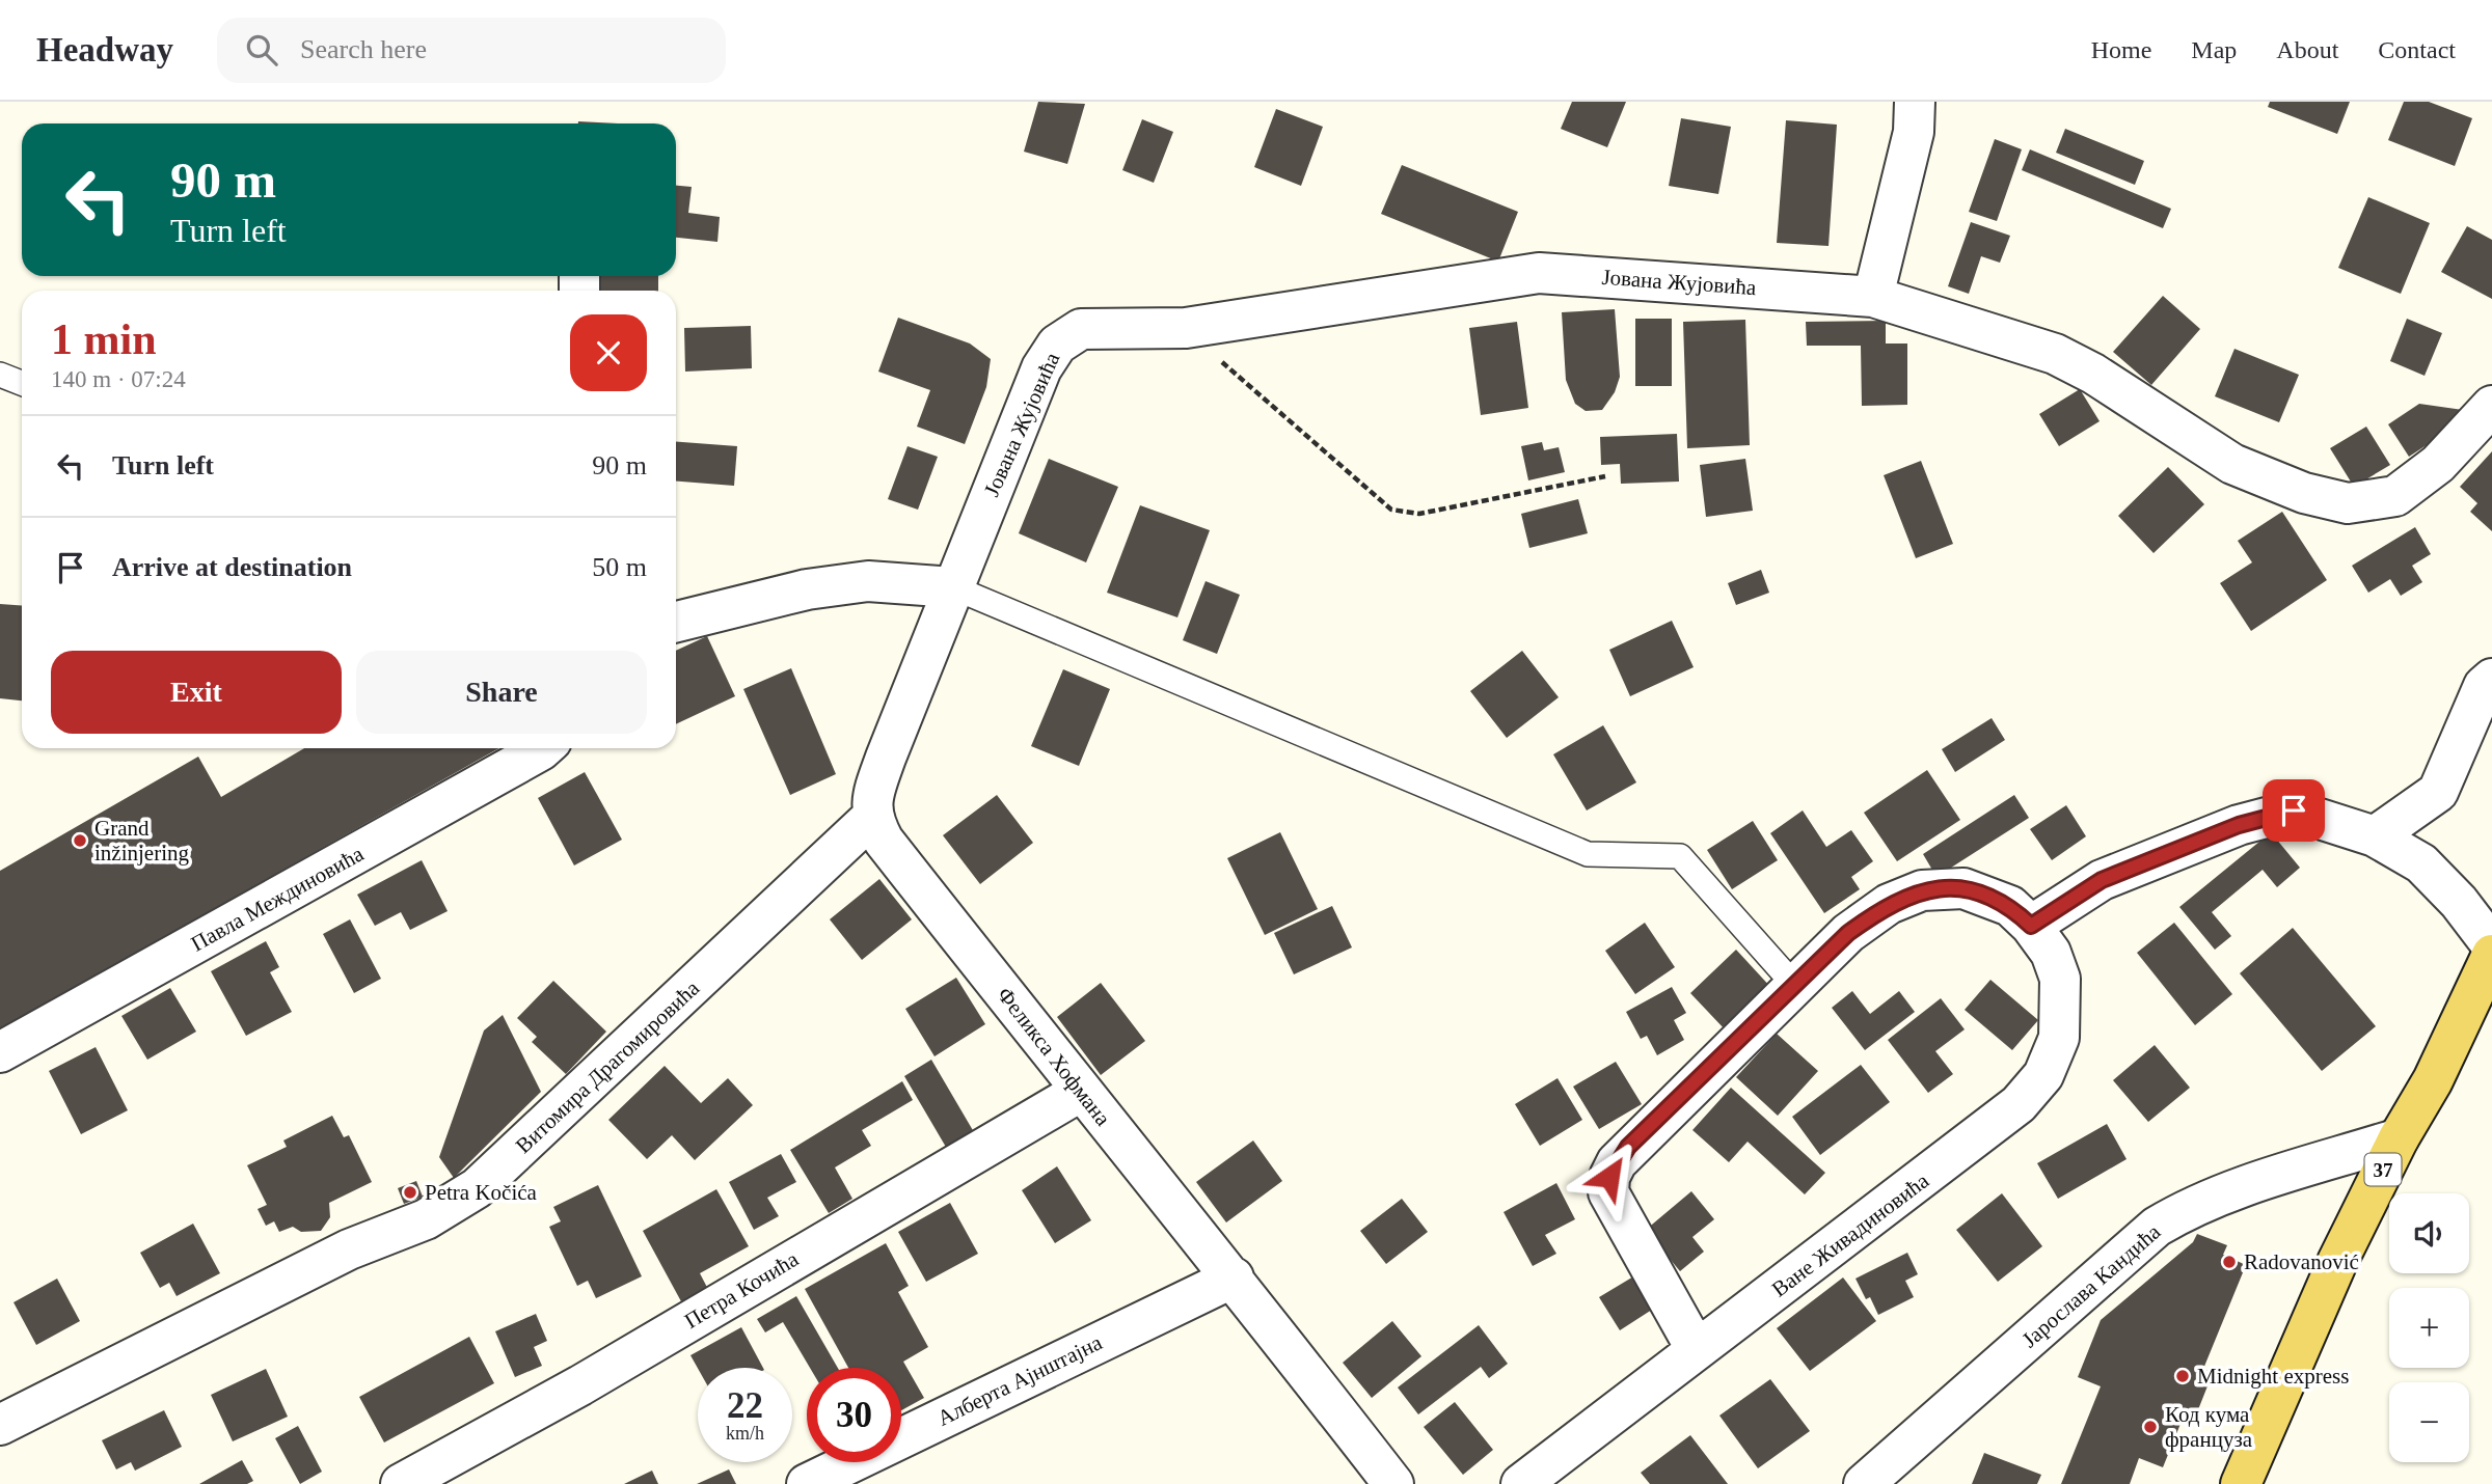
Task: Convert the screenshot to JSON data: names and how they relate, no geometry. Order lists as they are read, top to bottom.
{
  "streets": {
    "main road": ["37"],
    "street": [
      "Јована Жујовића",
      "Павла Междиновића",
      "Феликса Хофмана",
      "Витомира Драгомировића",
      "Ване Живадиновића",
      "Јарослава Кандића",
      "Петра Кочића",
      "Алберта Ајнштајна"
    ]
  },
  "crossings": [
    ["Феликса Хофмана", "Витомира Драгомировића"],
    ["Феликса Хофмана", "Петра Кочића"],
    ["Феликса Хофмана", "Алберта Ајнштајна"],
    ["37", "Јарослава Кандића"]
  ],
  "places": [
    "Grand inžinjering",
    "Petra Kočića",
    "Radovanović",
    "Midnight express",
    "Код кума француза"
  ],
  "page": {
    "header": "Headway",
    "search": "Search here",
    "nav": [
      "Home",
      "Map",
      "About",
      "Contact"
    ],
    "turn": ["90 m", "Turn left"],
    "heading": ["1 min", "140 m · 07:24"],
    "list": [
      {
        "name": "Turn left",
        "value": "90 m"
      },
      {
        "name": "Arrive at destination",
        "value": "50 m"
      }
    ],
    "buttons": ["Exit", "Share"],
    "map_buttons": ["+", "−"],
    "speed": "22 km/h",
    "limit": "30"
  }
}
